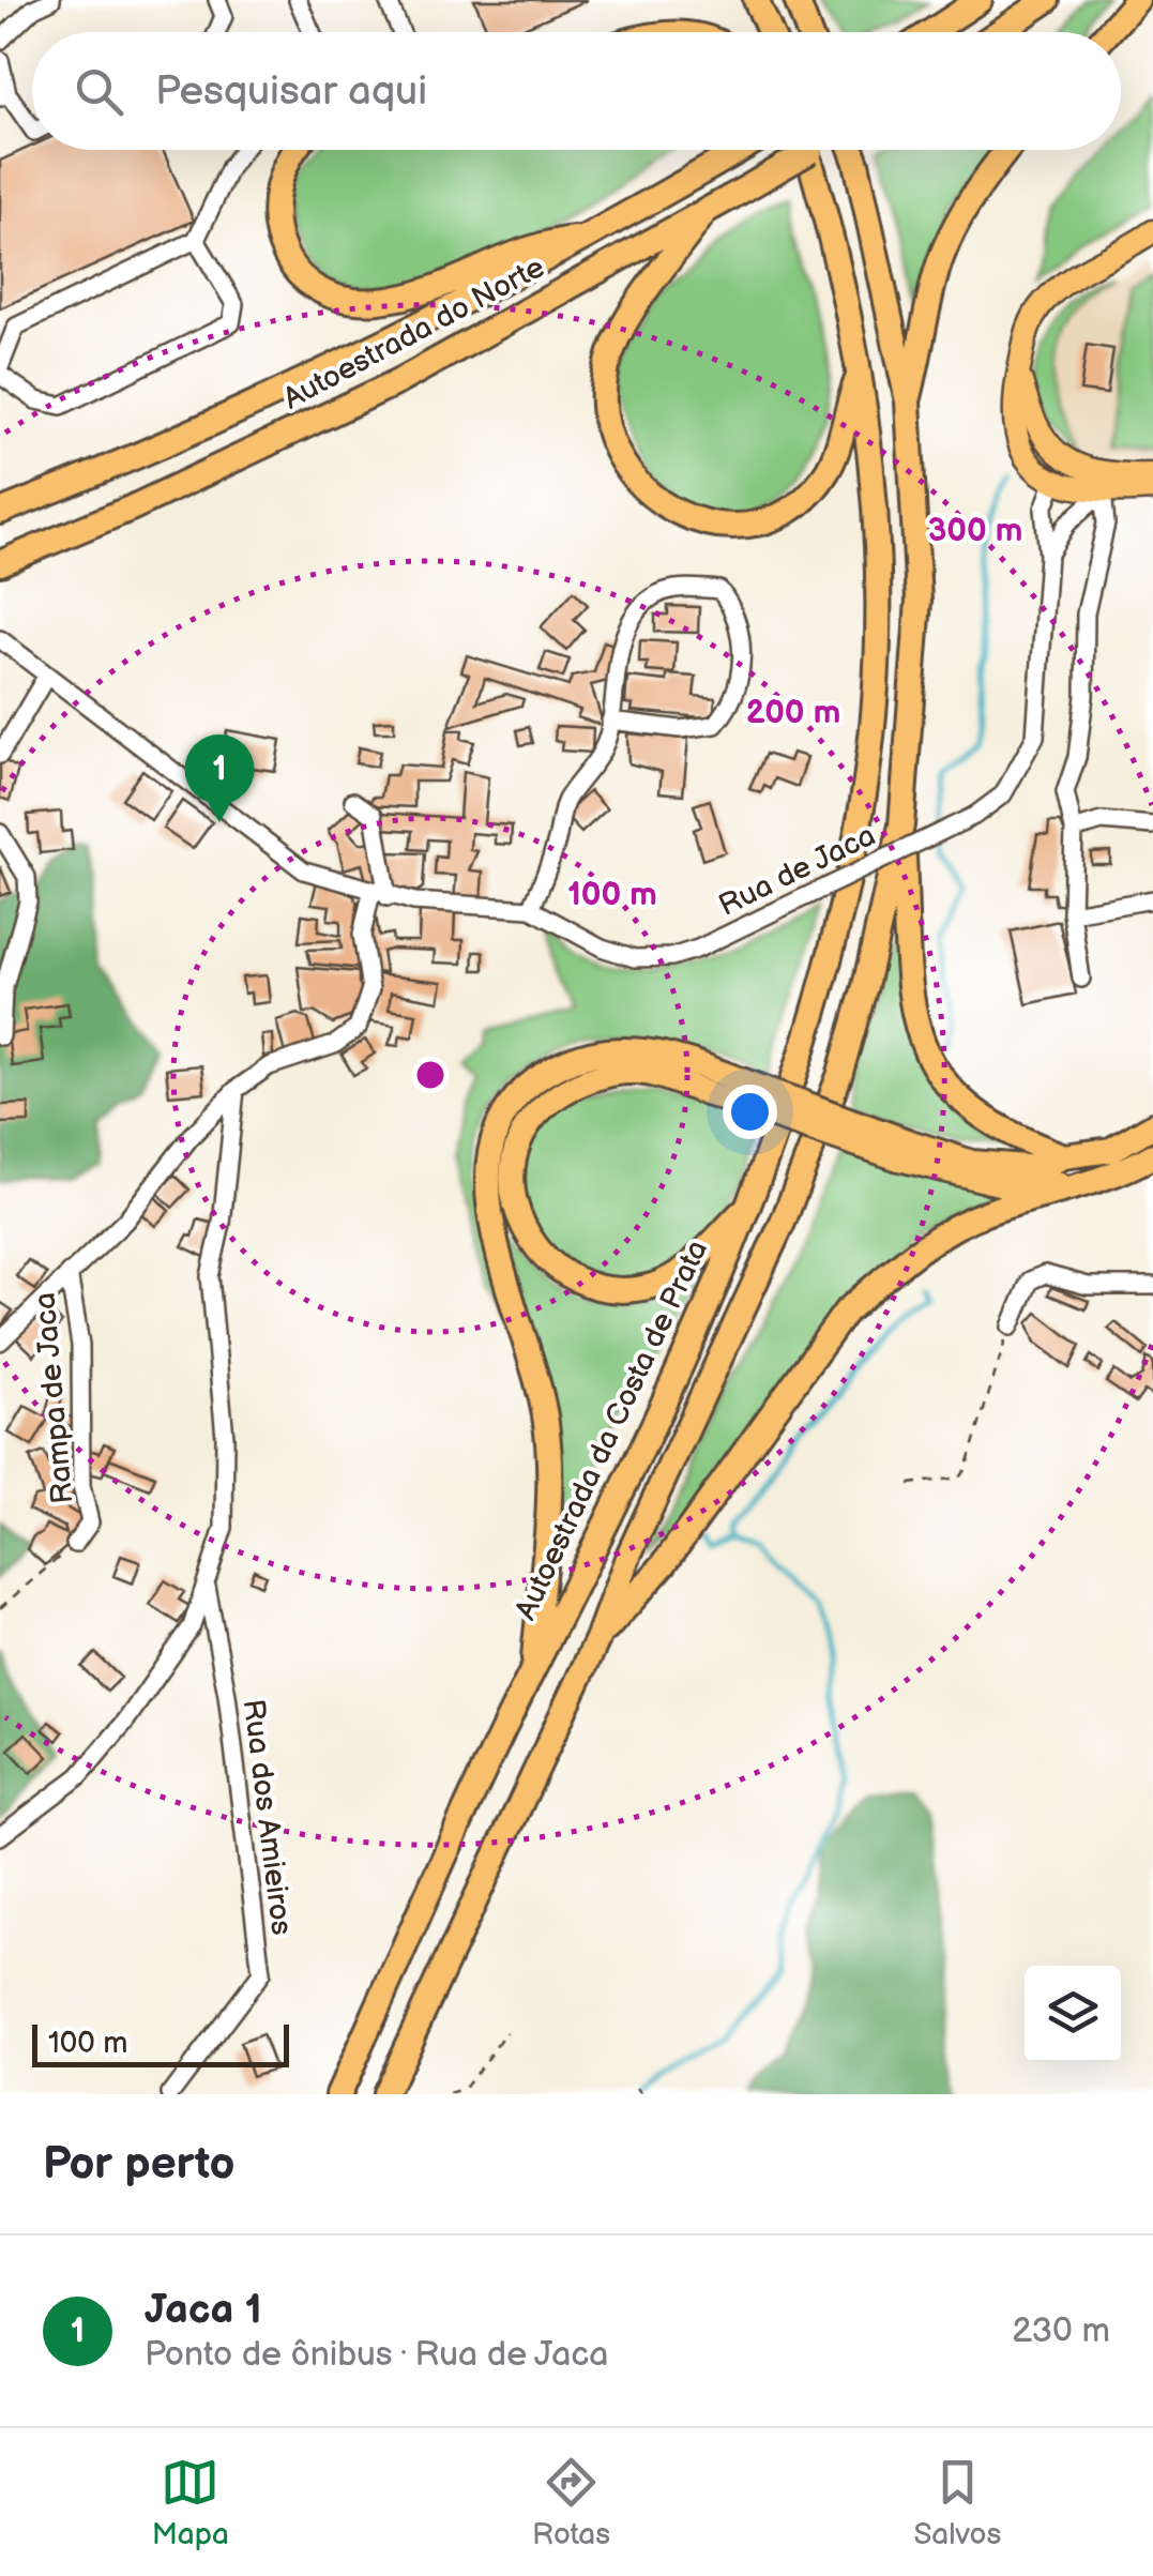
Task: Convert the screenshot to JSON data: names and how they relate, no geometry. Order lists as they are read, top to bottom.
{
  "streets": {
    "highway": ["Autoestrada do Norte", "Autoestrada da Costa de Prata"],
    "main road": ["Rua de Jaca"],
    "street": ["Rampa de Jaca", "Rua dos Amieiros"]
  },
  "scale_bar": "100 m",
  "page": {
    "search": "Pesquisar aqui",
    "pins": "1",
    "scale": "100 m",
    "heading": "Por perto",
    "list": [
      {
        "mark": "1",
        "name": "Jaca 1",
        "note": "Ponto de ônibus · Rua de Jaca",
        "value": "230 m"
      }
    ],
    "nav": ["Mapa", "Rotas", "Salvos"]
  },
  "rings": ["300 m", "200 m", "100 m"]
}
